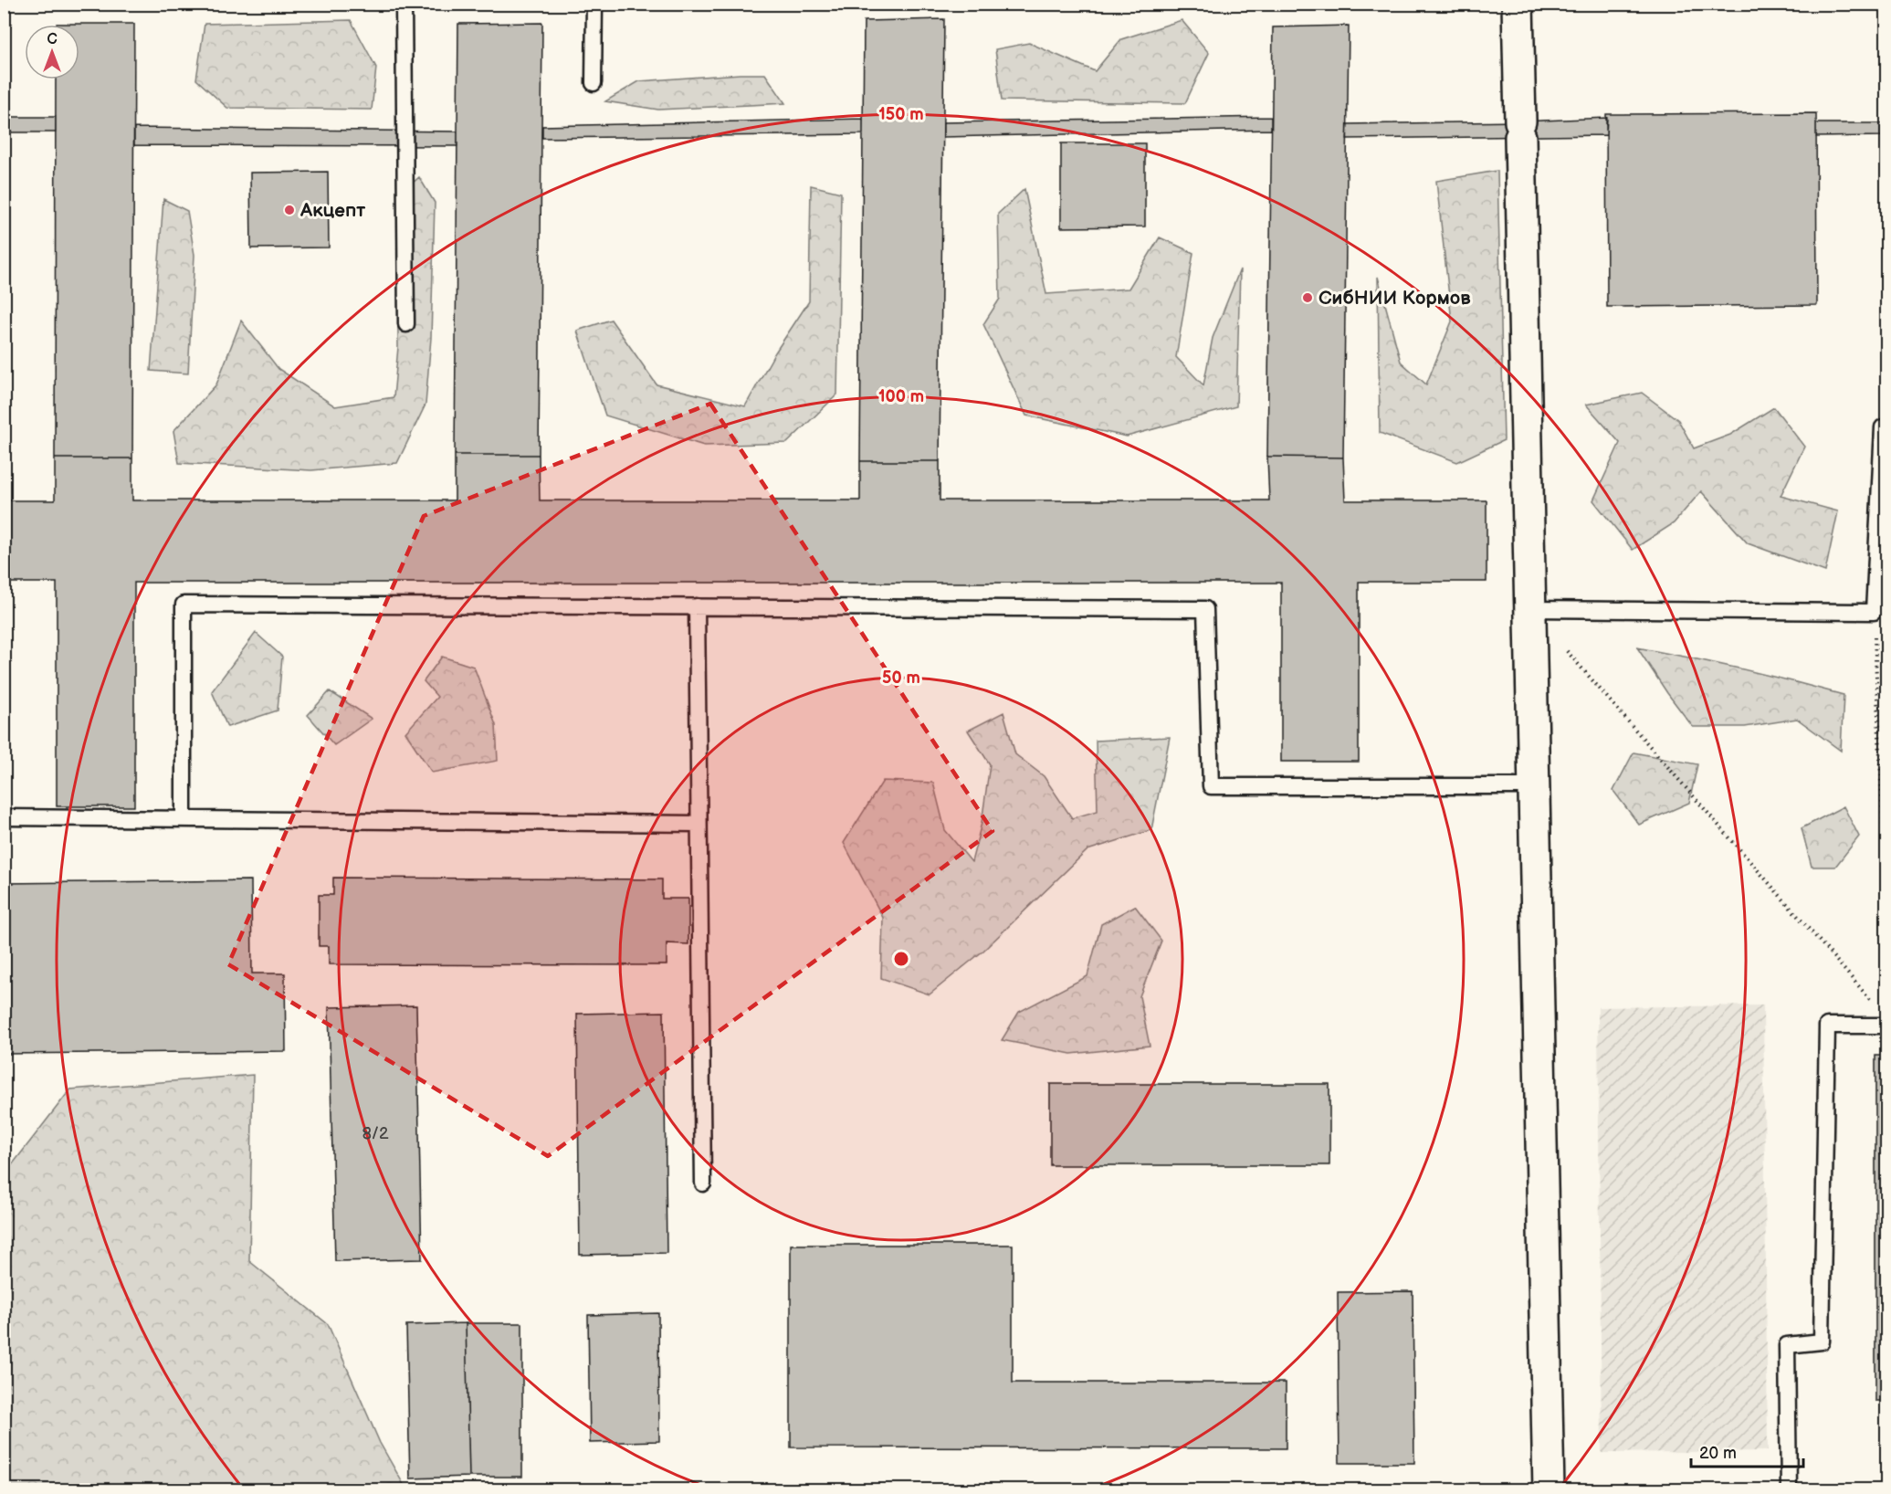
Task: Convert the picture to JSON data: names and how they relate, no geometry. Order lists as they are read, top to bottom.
{
  "places": ["Акцепт", "СибНИИ Кормов"],
  "house_numbers": ["8/2"],
  "scale_bar": "20 m",
  "north": "top",
  "rings": ["150 m", "100 m", "50 m"]
}
